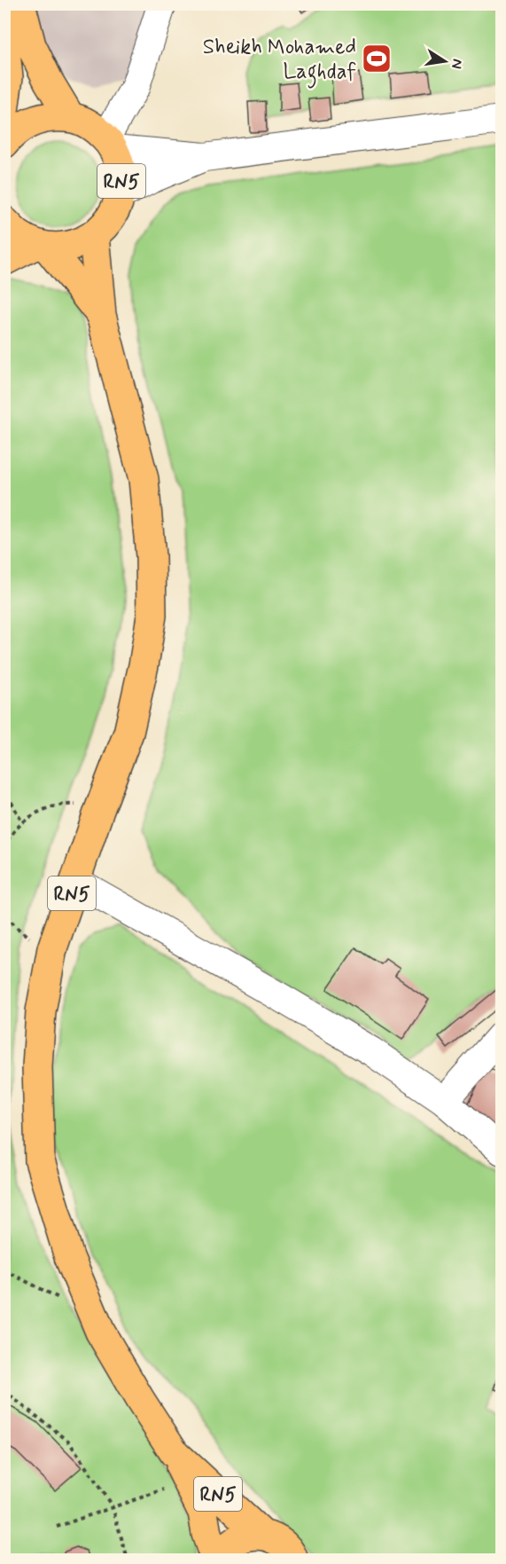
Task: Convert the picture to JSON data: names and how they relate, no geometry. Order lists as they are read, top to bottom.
{
  "streets": {
    "main road": ["RN5"]
  },
  "places": {
    "sports": ["Sheikh Mohamed Laghdaf"]
  },
  "north": "right"
}
